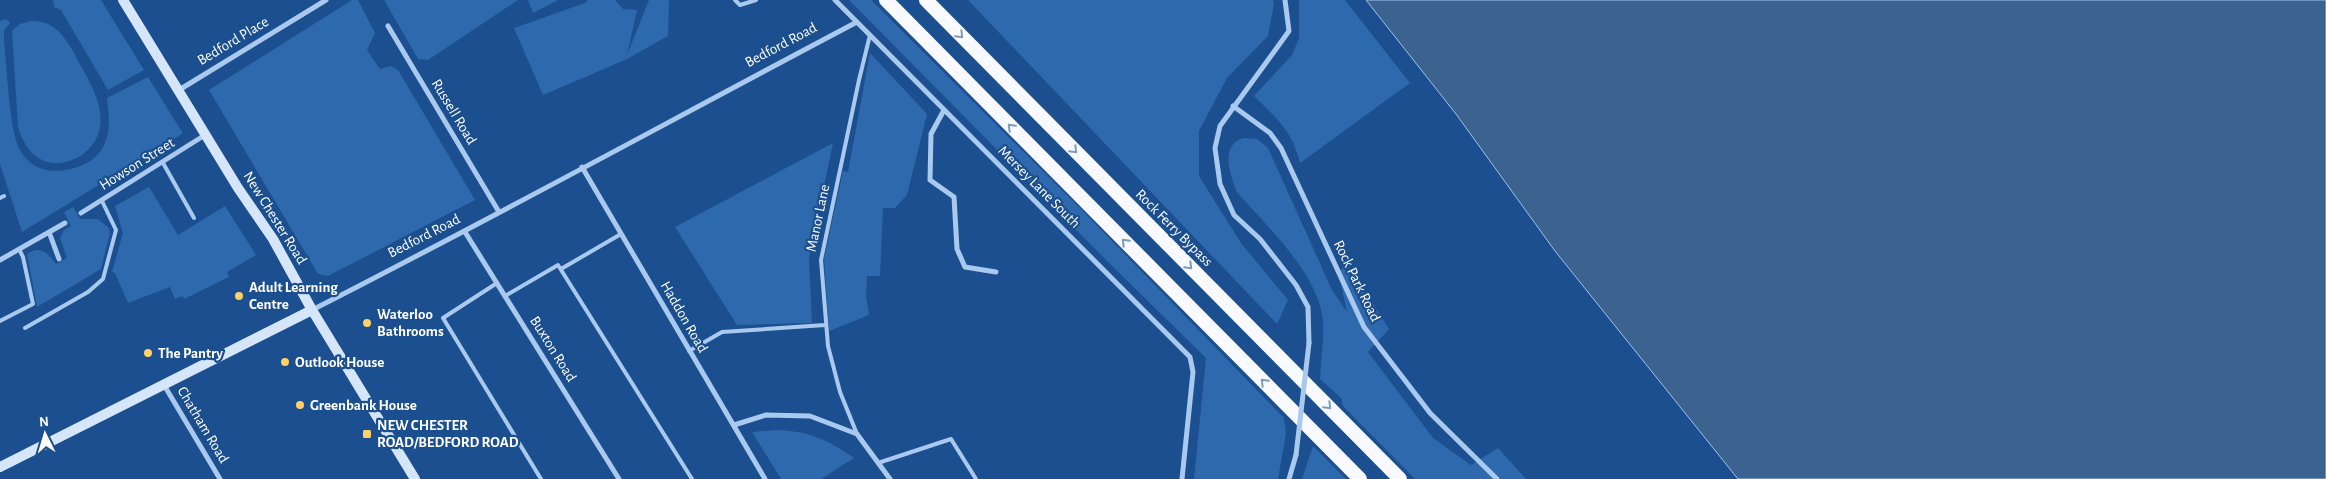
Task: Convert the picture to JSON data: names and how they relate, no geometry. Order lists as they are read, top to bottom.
{
  "streets": {
    "highway": ["Rock Ferry Bypass"],
    "main road": ["Bedford Road", "New Chester Road"],
    "street": [
      "Bedford Place",
      "Russell Road",
      "Howson Street",
      "Mersey Lane South",
      "Rock Park Road",
      "Haddon Road",
      "Buxton Road",
      "Chatham Road"
    ],
    "lane": ["Manor Lane"]
  },
  "crossings": [
    ["Bedford Place", "New Chester Road"],
    ["Bedford Road", "Russell Road"],
    ["Bedford Road", "Mersey Lane South"],
    ["Bedford Road", "New Chester Road"],
    ["Bedford Road", "Haddon Road"],
    ["Bedford Road", "Buxton Road"],
    ["Bedford Road", "Chatham Road"],
    ["Howson Street", "New Chester Road"],
    ["Mersey Lane South", "Manor Lane"]
  ],
  "places": {
    "other": [
      "Adult Learning Centre",
      "Waterloo Bathrooms",
      "The Pantry",
      "Outlook House",
      "Greenbank House"
    ],
    "transit": ["NEW CHESTER ROAD/BEDFORD ROAD"]
  },
  "north": "top"
}
